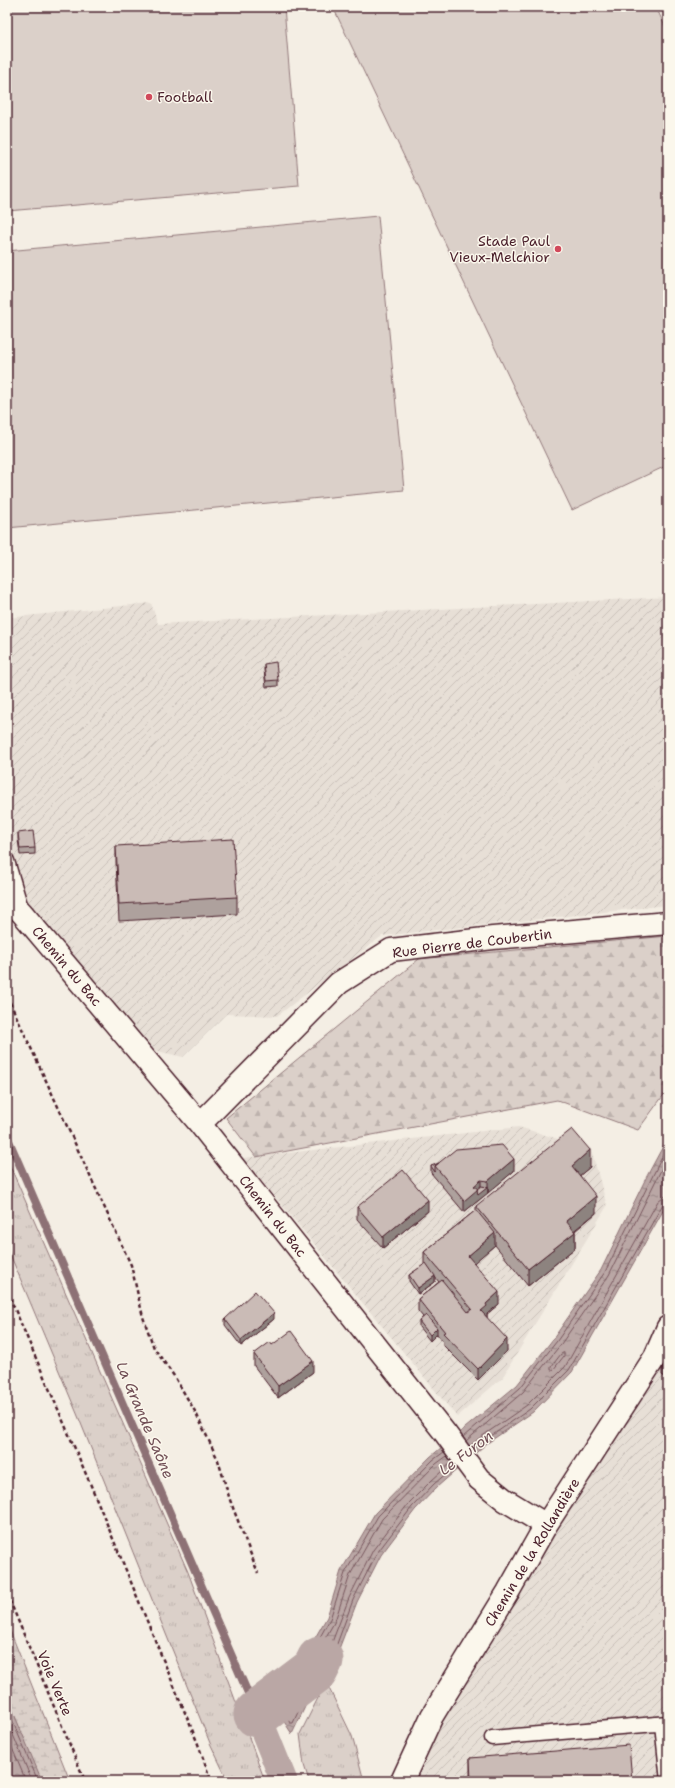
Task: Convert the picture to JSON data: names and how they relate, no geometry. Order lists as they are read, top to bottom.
{
  "streets": {
    "street": ["Rue Pierre de Coubertin", "Chemin du Bac", "Chemin de la Rollandière"],
    "path": ["Voie Verte"]
  },
  "crossings": [
    ["Rue Pierre de Coubertin", "Chemin du Bac"],
    ["Chemin du Bac", "Chemin de la Rollandière"]
  ],
  "water": ["La Grande Saône", "Le Furon"],
  "places": ["Football", "Stade Paul Vieux-Melchior"]
}
